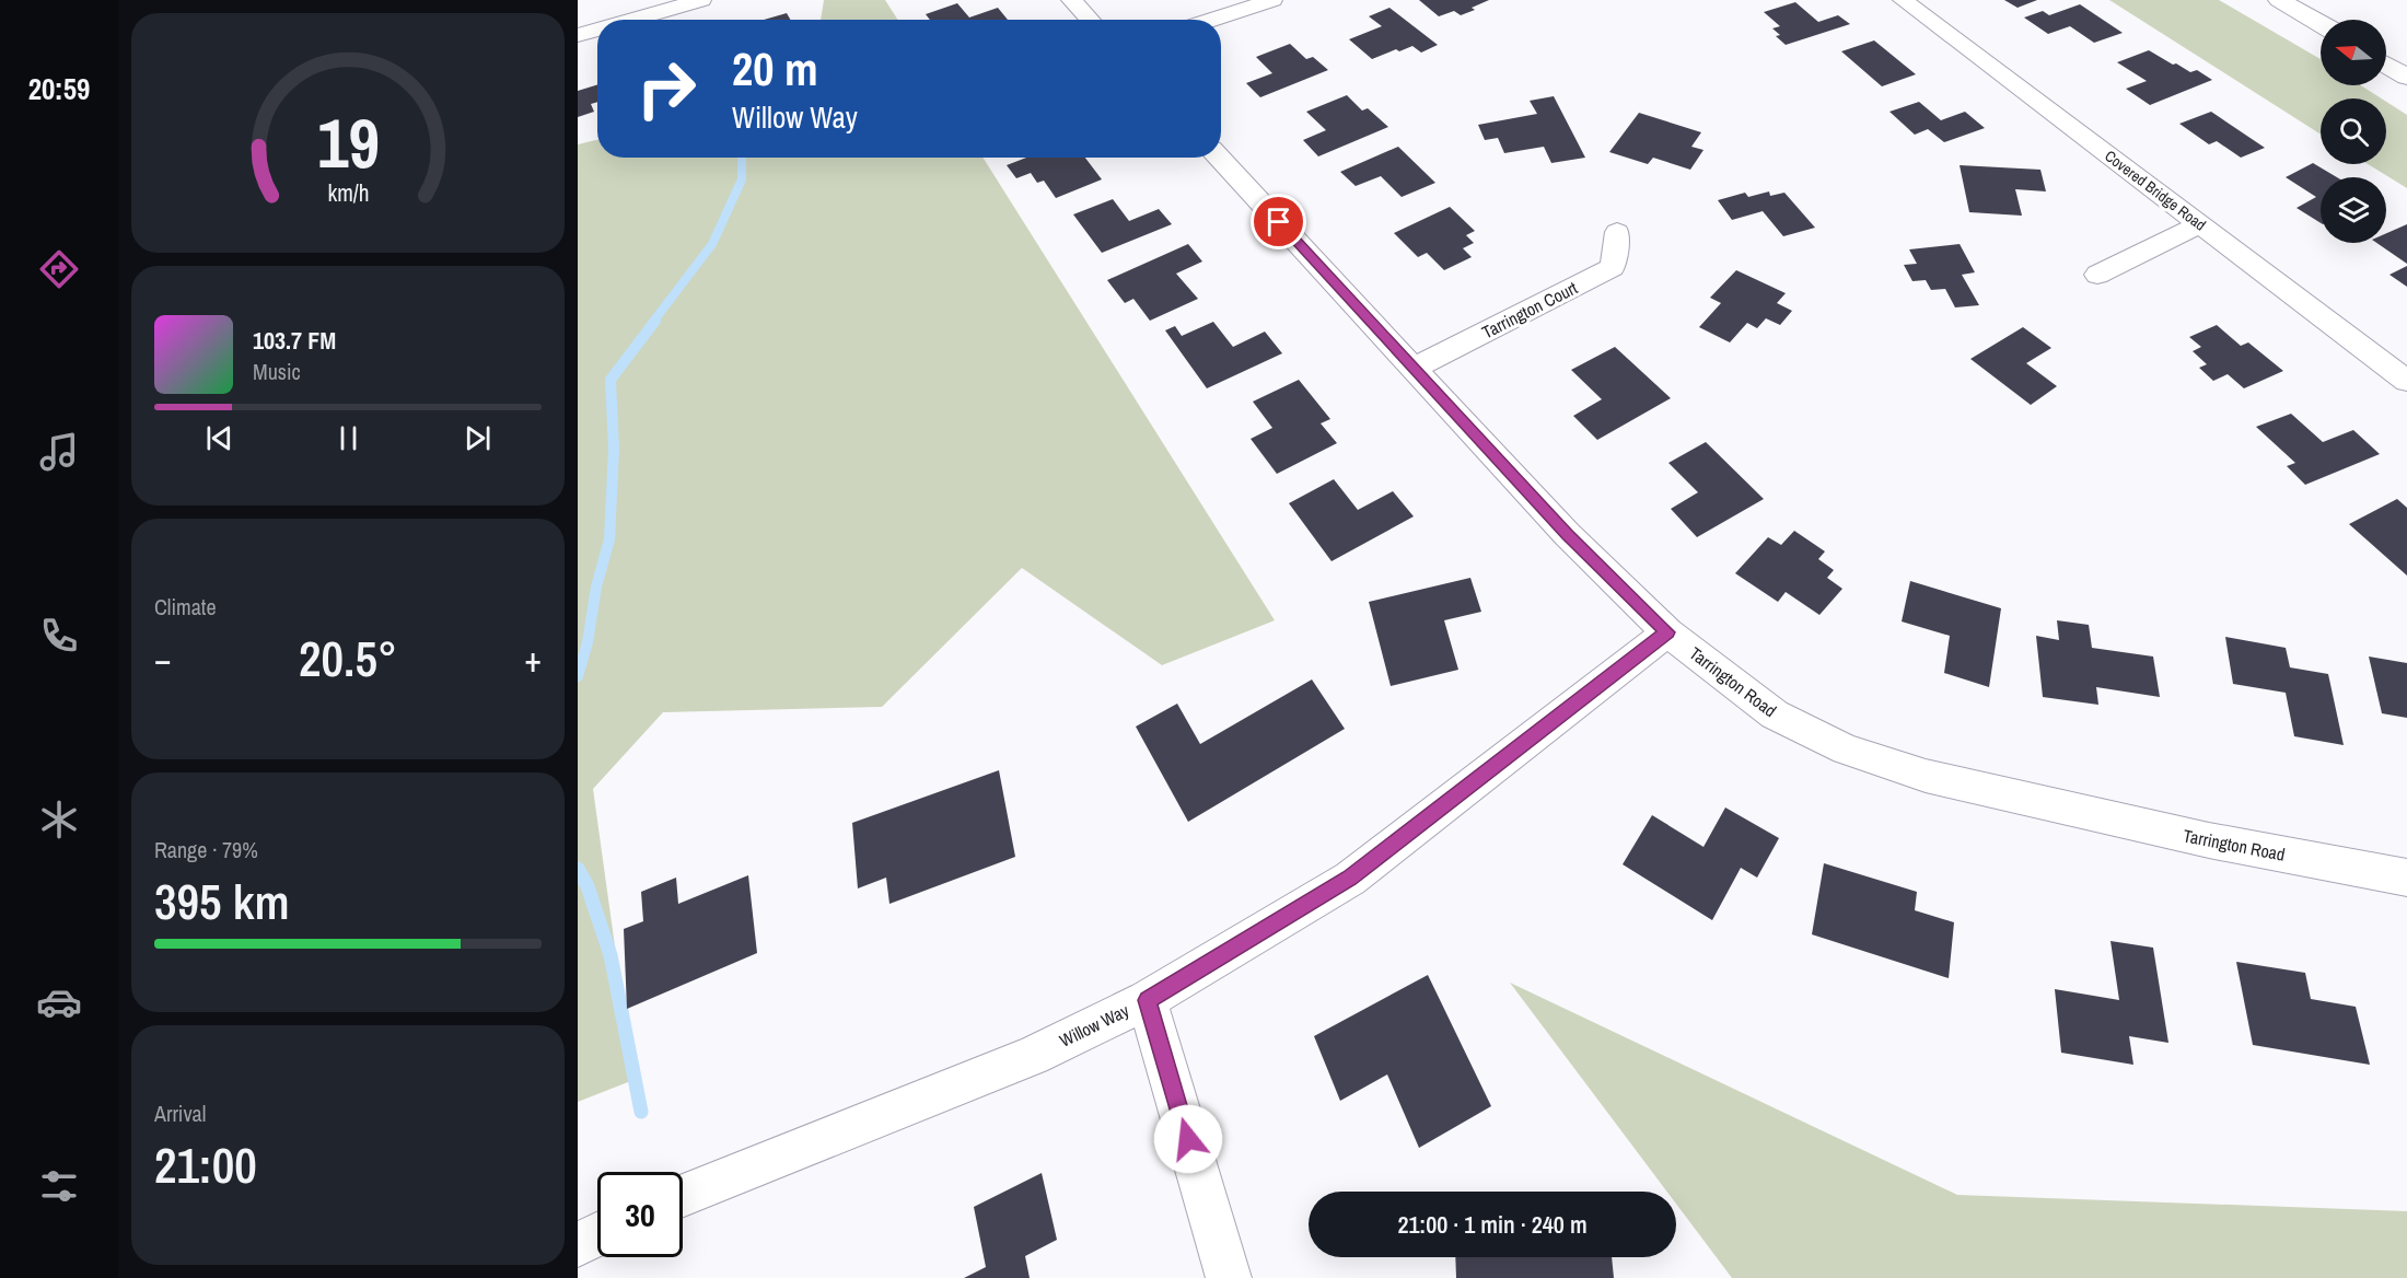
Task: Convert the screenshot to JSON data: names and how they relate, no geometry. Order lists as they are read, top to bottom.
{
  "streets": {
    "street": [
      "Covered Bridge Road",
      "Tarrington Court",
      "Tarrington Road",
      "Willow Way"
    ]
  },
  "crossings": [
    ["Tarrington Court", "Tarrington Road"],
    ["Tarrington Road", "Willow Way"]
  ],
  "north": "left",
  "page": {
    "tabs": "20:59",
    "turn": ["20 m", "Willow Way"],
    "song": ["103.7 FM", "Music"],
    "tile": [
      "Climate",
      ["Range · 79%", "395 km"],
      ["Arrival", "21:00"]
    ],
    "heat": ["−", "20.5°", "+"],
    "limit": "30",
    "trip": "21:00 · 1 min · 240 m",
    "gauge": ["19", "km/h"]
  }
}
